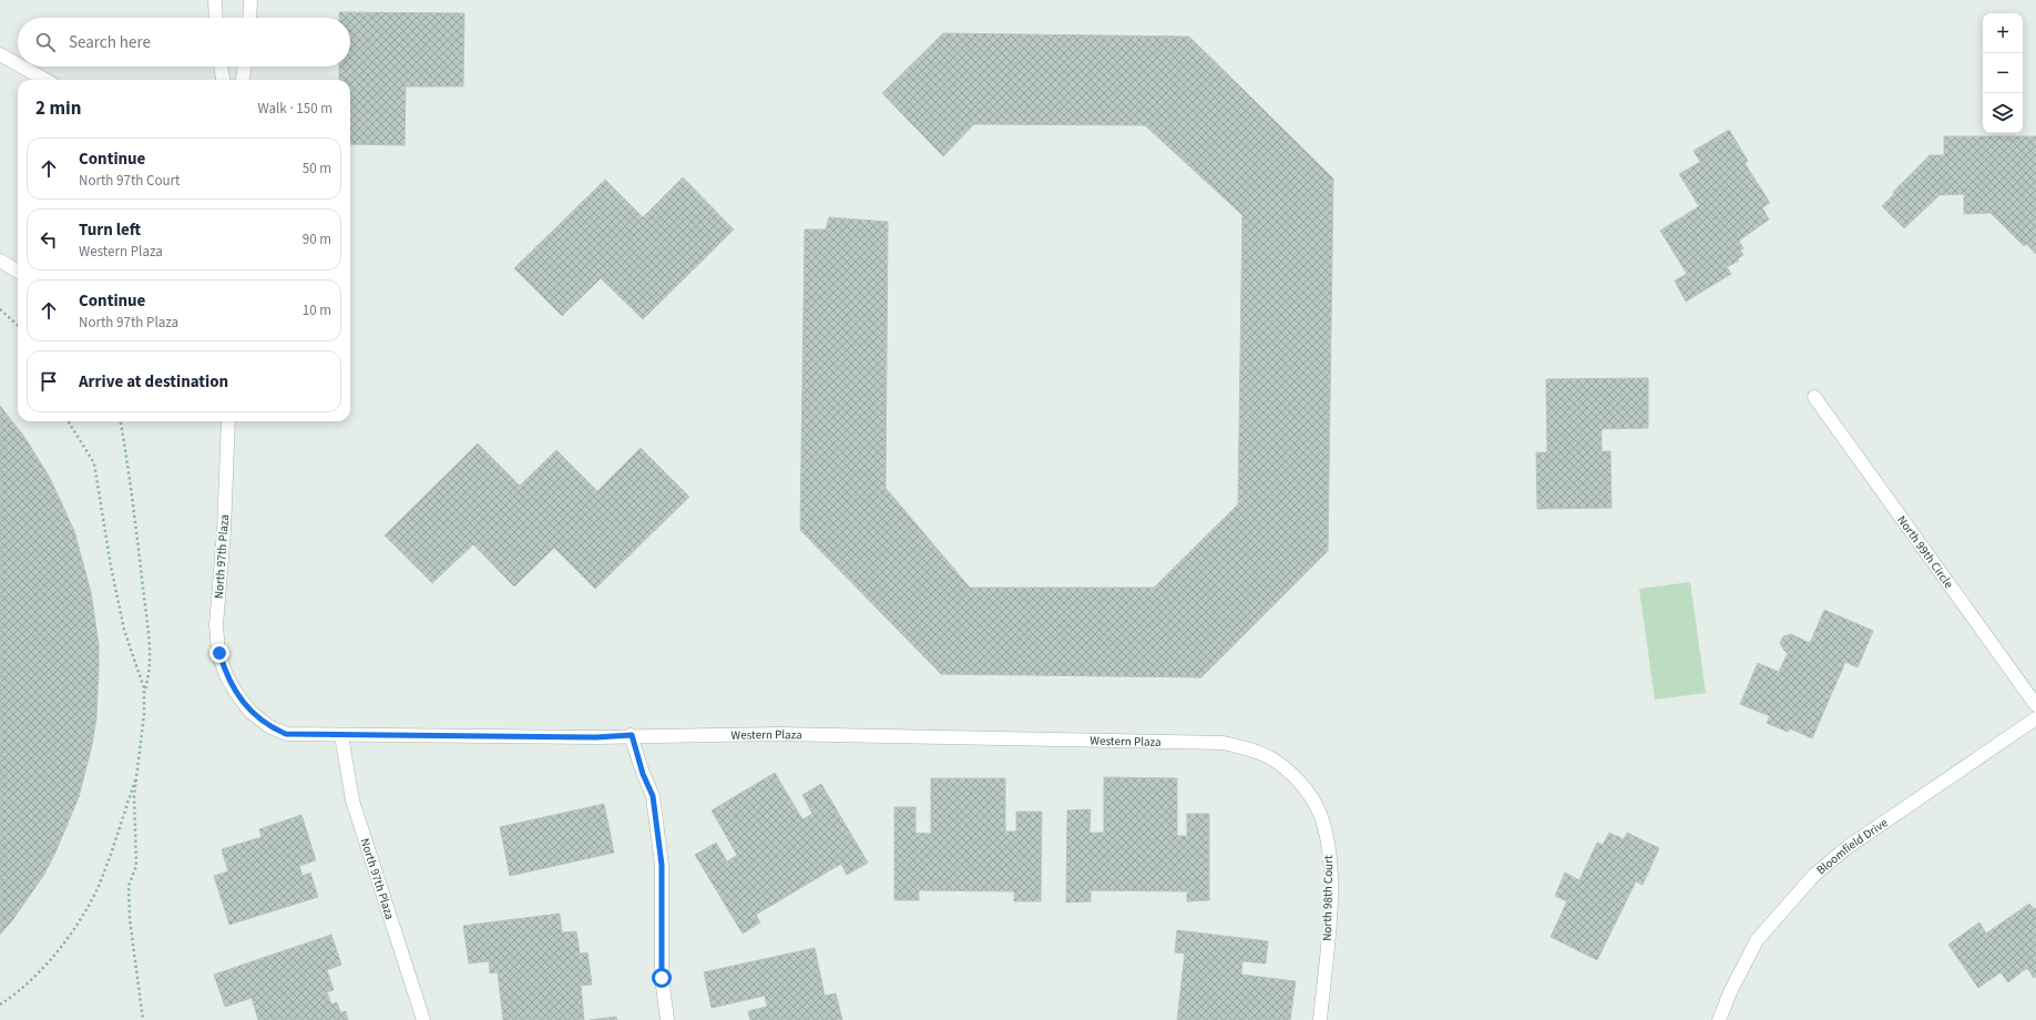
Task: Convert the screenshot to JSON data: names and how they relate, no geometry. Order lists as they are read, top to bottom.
{
  "streets": {
    "street": [
      "North 99th Circle",
      "North 97th Plaza",
      "Western Plaza",
      "Bloomfield Drive",
      "North 98th Court"
    ]
  },
  "crossings": [
    ["North 97th Plaza", "Western Plaza"],
    ["Western Plaza", "North 98th Court"]
  ],
  "page": {
    "map_buttons": ["+", "−"],
    "search": "Search here",
    "heading": ["2 min", "Walk · 150 m"],
    "list": [
      ["Continue", "North 97th Court", "50 m"],
      ["Turn left", "Western Plaza", "90 m"],
      ["Continue", "North 97th Plaza", "10 m"],
      "Arrive at destination"
    ]
  }
}
